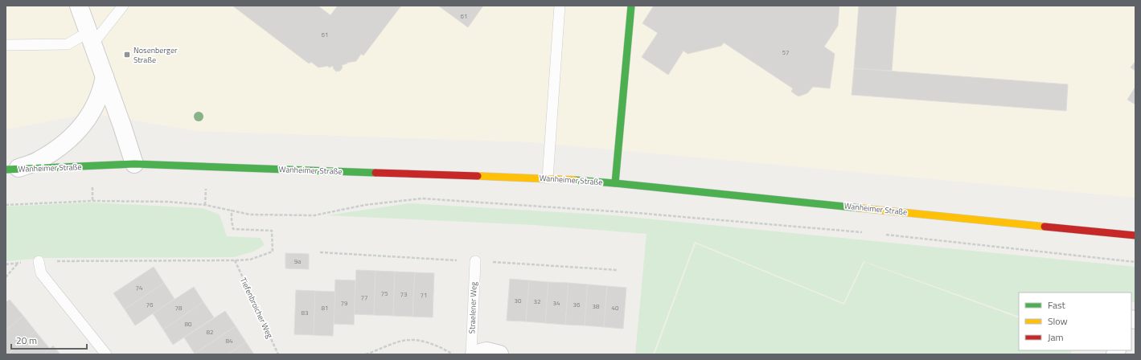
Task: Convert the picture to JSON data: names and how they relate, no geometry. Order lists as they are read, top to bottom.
{
  "streets": {
    "street": ["Wanheimer Straße"],
    "lane": ["Straelener Weg"],
    "path": ["Tiefenbroicher Weg"]
  },
  "places": {
    "transit": ["Nosenberger Straße"]
  },
  "house_numbers": [
    "61",
    "61",
    "57",
    "9a",
    "74",
    "75",
    "73",
    "71",
    "77",
    "30",
    "32",
    "79",
    "34",
    "76",
    "36",
    "38",
    "78",
    "81",
    "40",
    "83",
    "80",
    "82",
    "84"
  ],
  "legend": ["Fast", "Slow", "Jam"],
  "scale_bar": "20 m"
}
